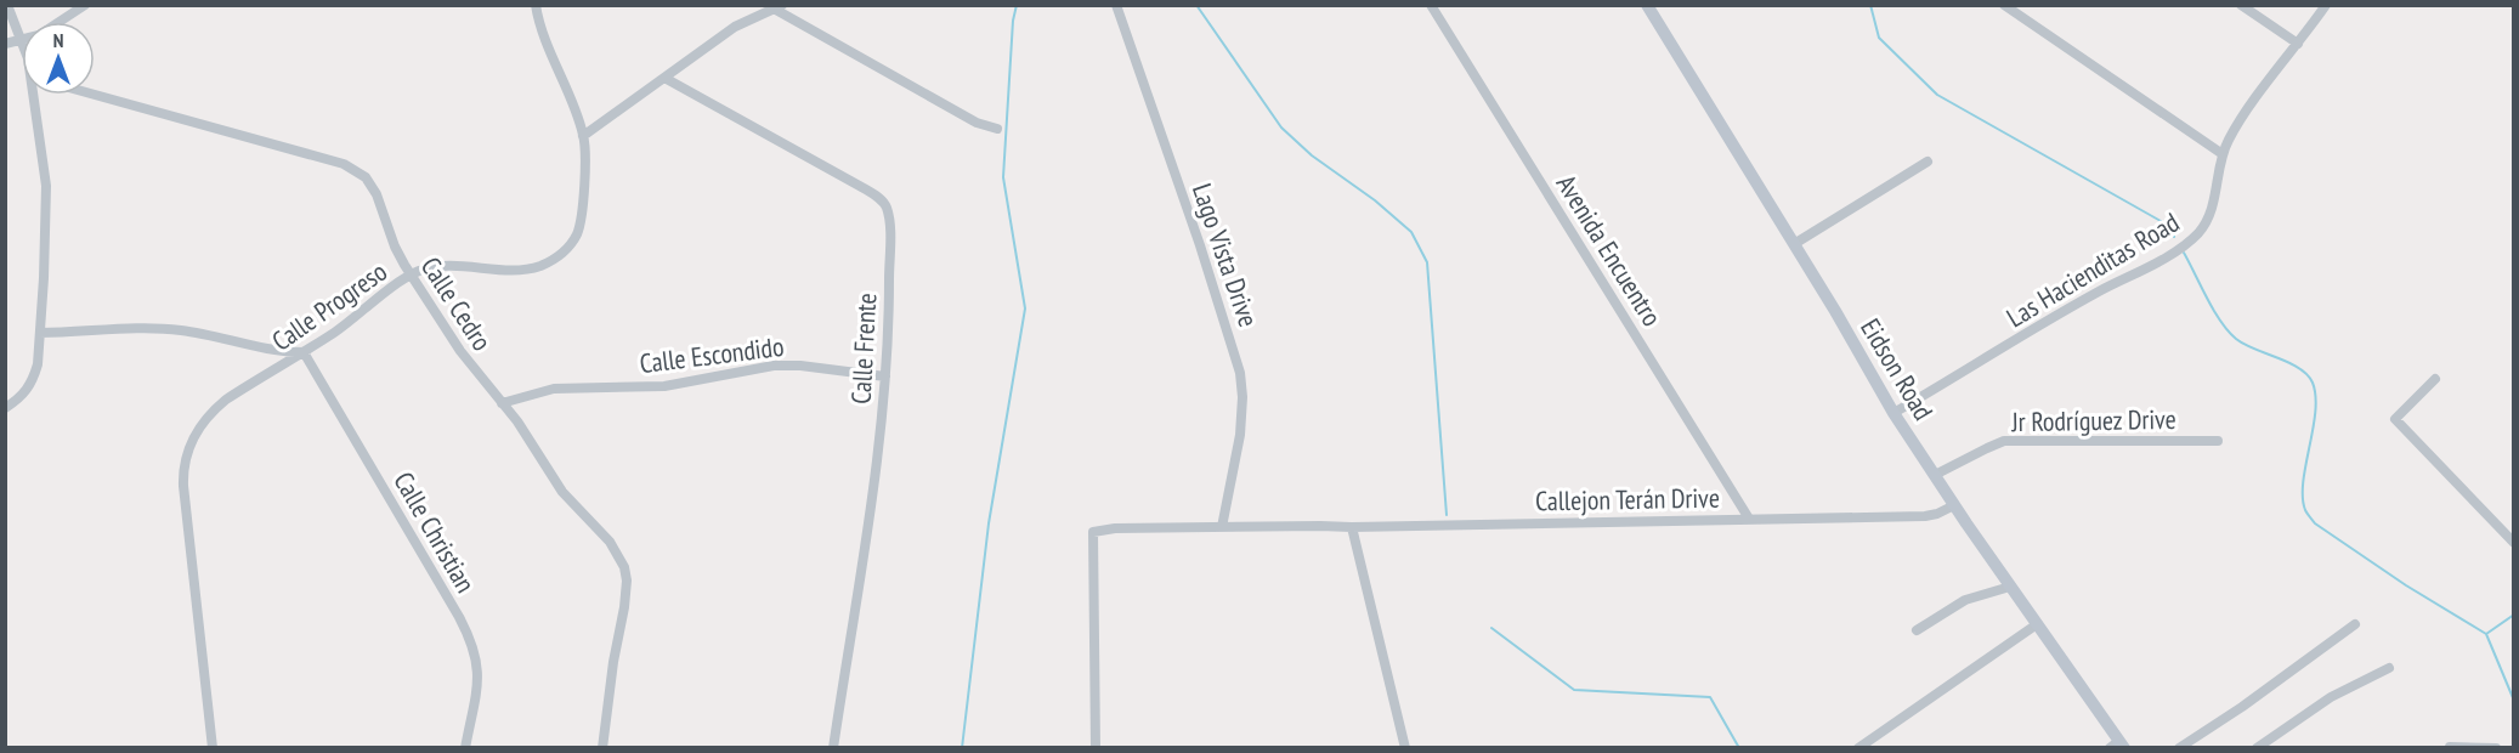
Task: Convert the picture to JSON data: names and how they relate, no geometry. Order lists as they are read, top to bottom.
{
  "streets": {
    "street": [
      "Avenida Encuentro",
      "Lago Vista Drive",
      "Las Hacienditas Road",
      "Calle Cedro",
      "Calle Progreso",
      "Calle Frente",
      "Calle Escondido",
      "Eidson Road",
      "Jr Rodríguez Drive",
      "Callejon Terán Drive",
      "Calle Christian"
    ]
  },
  "crossings": [
    ["Avenida Encuentro", "Callejon Terán Drive"],
    ["Lago Vista Drive", "Callejon Terán Drive"],
    ["Las Hacienditas Road", "Eidson Road"],
    ["Calle Cedro", "Calle Progreso"],
    ["Calle Cedro", "Calle Escondido"],
    ["Calle Progreso", "Calle Christian"],
    ["Calle Frente", "Calle Escondido"],
    ["Eidson Road", "Jr Rodríguez Drive"],
    ["Eidson Road", "Callejon Terán Drive"]
  ],
  "north": "top"
}
